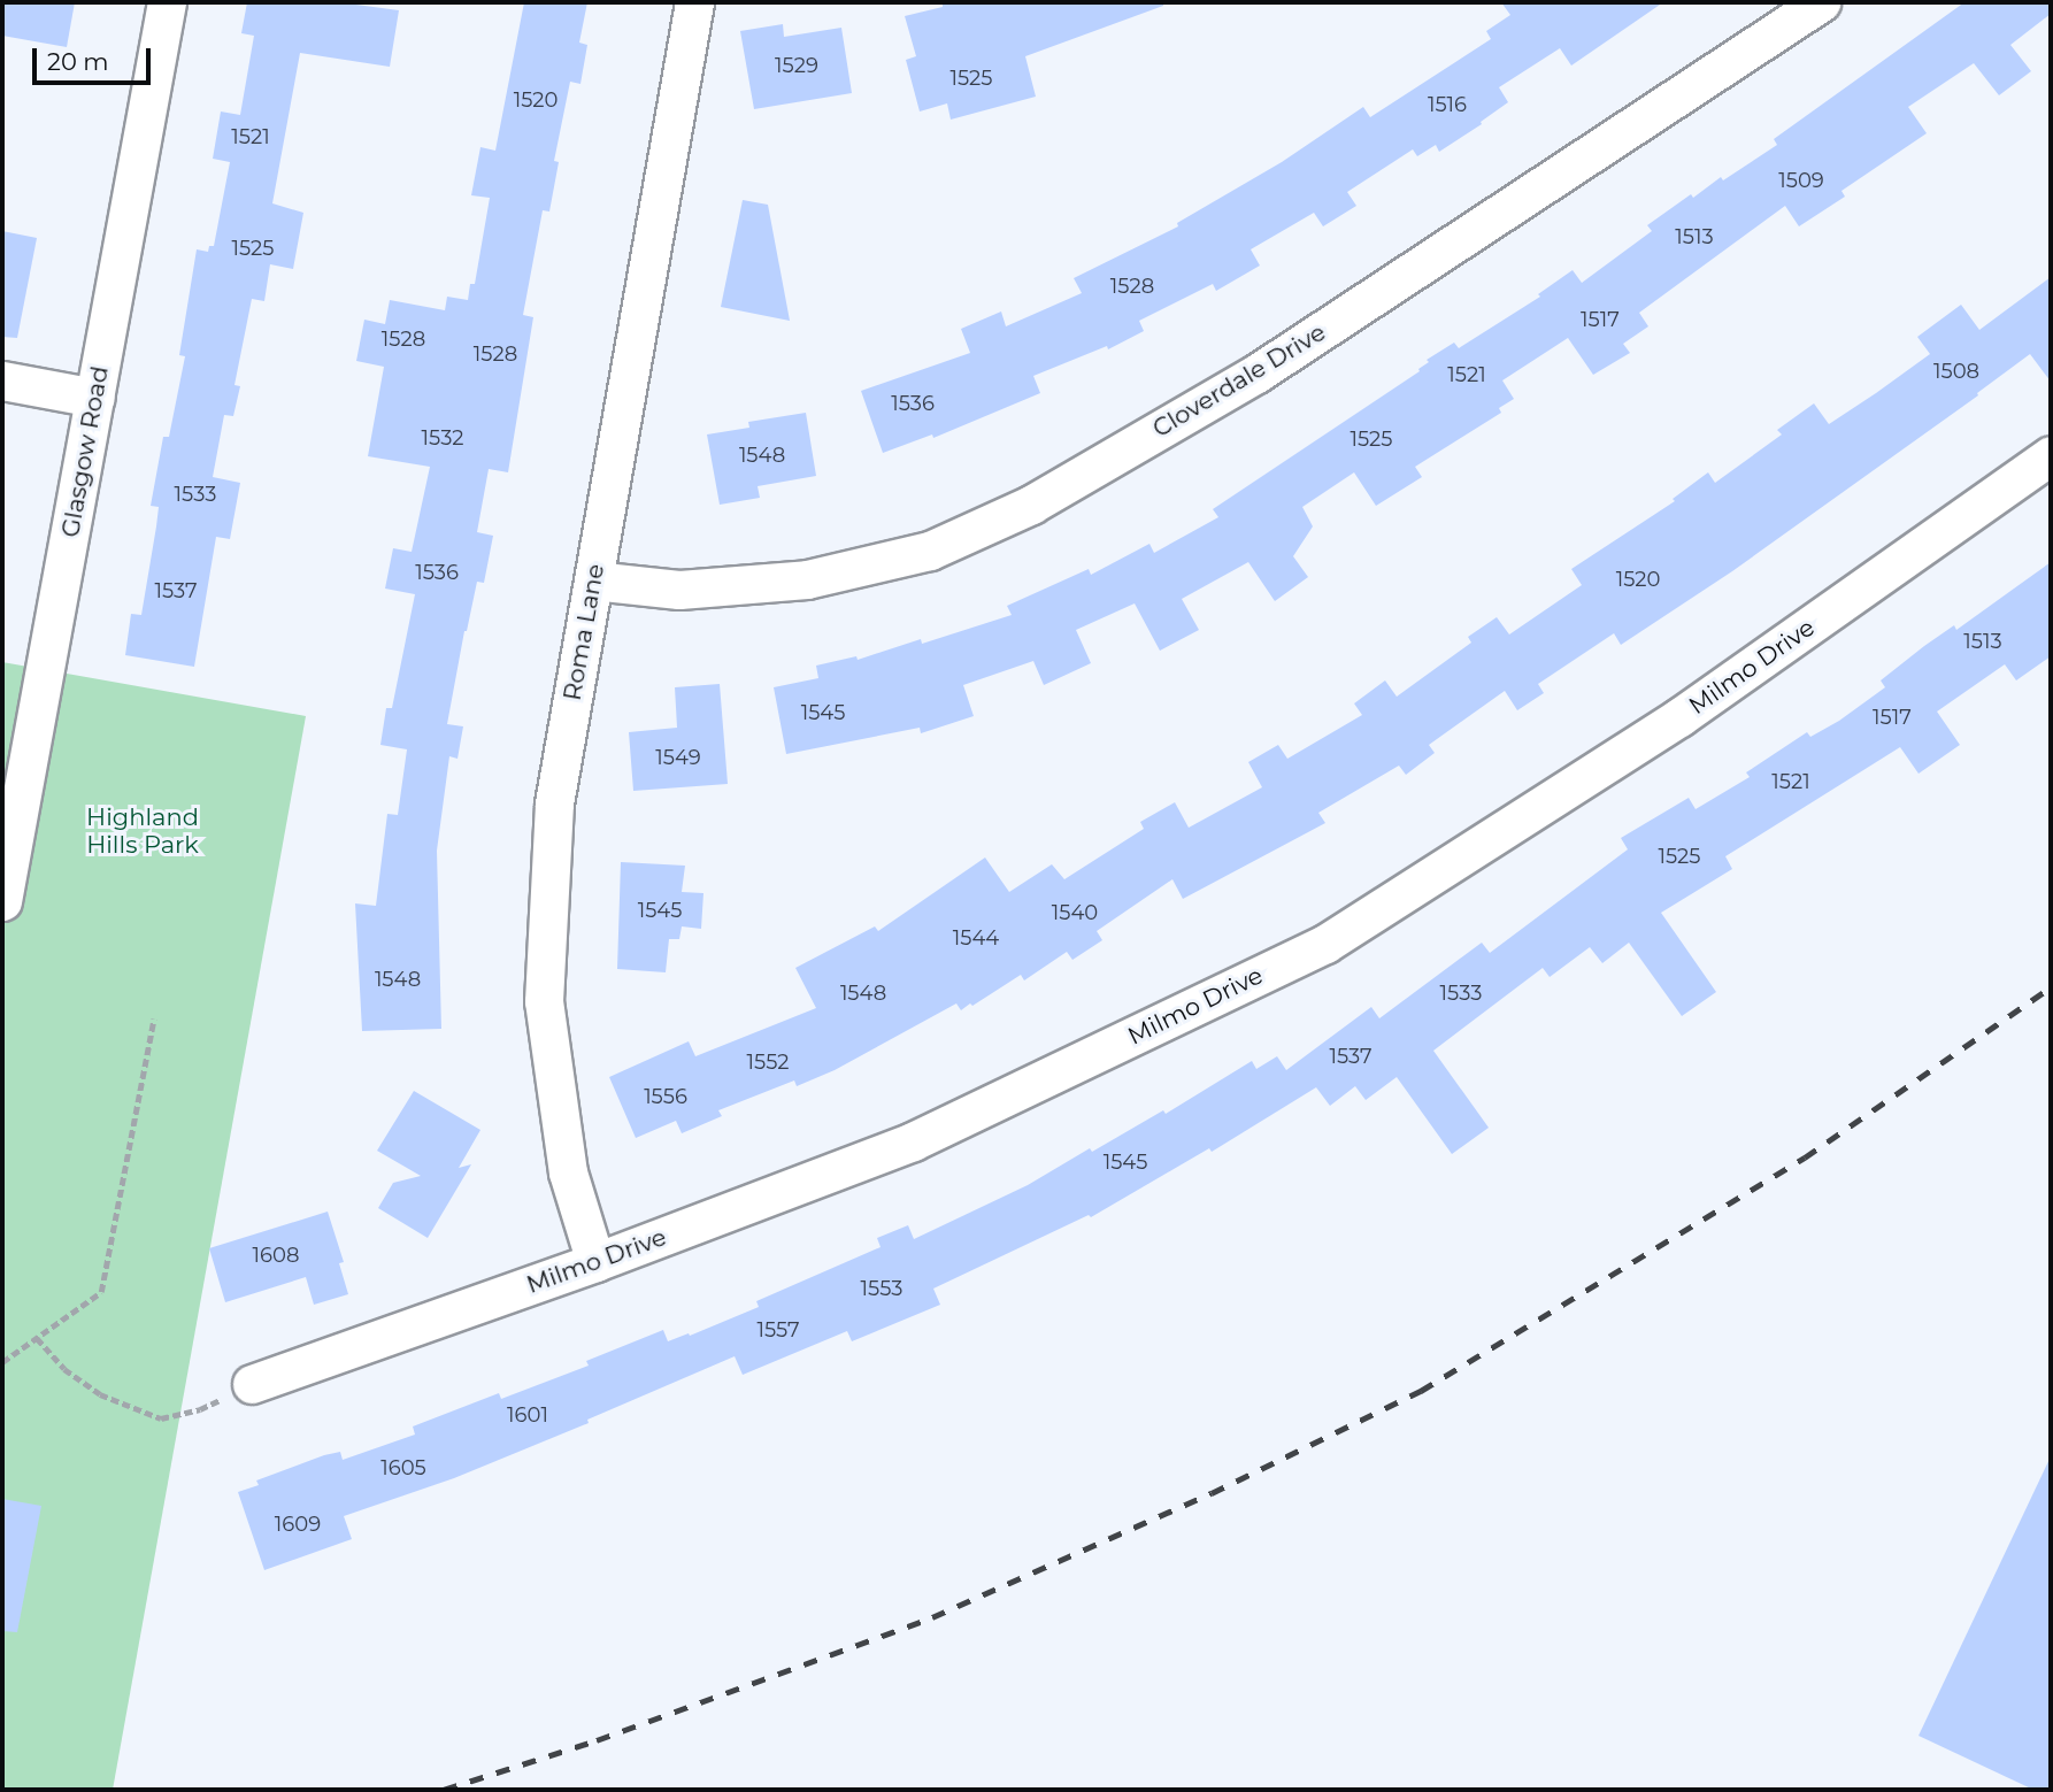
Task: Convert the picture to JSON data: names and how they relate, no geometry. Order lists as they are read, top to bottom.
{
  "streets": {
    "street": [
      "Cloverdale Drive",
      "Glasgow Road",
      "Roma Lane",
      "Milmo Drive"
    ]
  },
  "crossings": [
    ["Cloverdale Drive", "Roma Lane"],
    ["Roma Lane", "Milmo Drive"]
  ],
  "parks": ["Highland Hills Park"],
  "house_numbers": [
    "1529",
    "1525",
    "1520",
    "1516",
    "1521",
    "1509",
    "1513",
    "1525",
    "1528",
    "1517",
    "1528",
    "1528",
    "1508",
    "1521",
    "1536",
    "1532",
    "1525",
    "1548",
    "1533",
    "1536",
    "1520",
    "1537",
    "1513",
    "1545",
    "1517",
    "1549",
    "1521",
    "1525",
    "1545",
    "1540",
    "1544",
    "1548",
    "1548",
    "1533",
    "1537",
    "1552",
    "1556",
    "1545",
    "1608",
    "1553",
    "1557",
    "1601",
    "1605",
    "1609"
  ],
  "scale_bar": "20 m"
}
